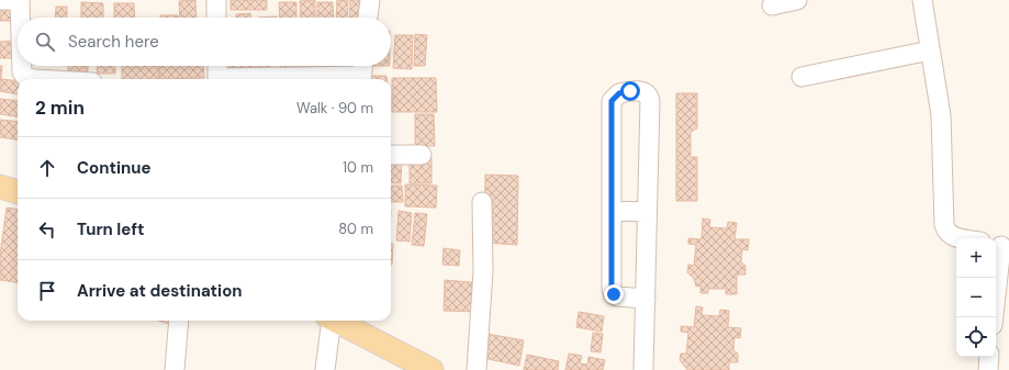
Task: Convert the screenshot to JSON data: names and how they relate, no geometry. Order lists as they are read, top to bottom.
{
  "page": {
    "search": "Search here",
    "heading": ["2 min", "Walk · 90 m"],
    "list": [
      ["Continue", "10 m"],
      ["Turn left", "80 m"],
      "Arrive at destination"
    ],
    "map_buttons": ["+", "−"]
  }
}
